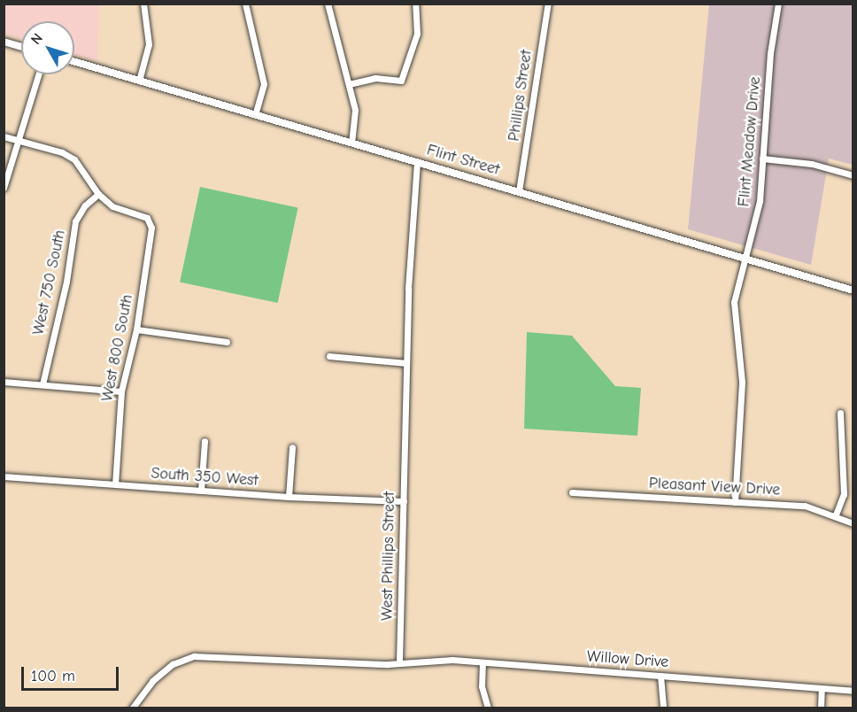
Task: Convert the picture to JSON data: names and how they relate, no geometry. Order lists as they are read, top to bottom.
{
  "streets": {
    "street": [
      "Phillips Street",
      "Flint Meadow Drive",
      "Flint Street",
      "West 750 South",
      "West 800 South",
      "South 350 West",
      "Pleasant View Drive",
      "West Phillips Street",
      "Willow Drive"
    ]
  },
  "crossings": [
    ["Phillips Street", "Flint Street"],
    ["Flint Meadow Drive", "Flint Street"],
    ["Flint Meadow Drive", "Pleasant View Drive"],
    ["Flint Street", "West Phillips Street"],
    ["West 750 South", "West 800 South"],
    ["West 800 South", "South 350 West"],
    ["South 350 West", "West Phillips Street"],
    ["West Phillips Street", "Willow Drive"]
  ],
  "scale_bar": "100 m",
  "north": "top left"
}
